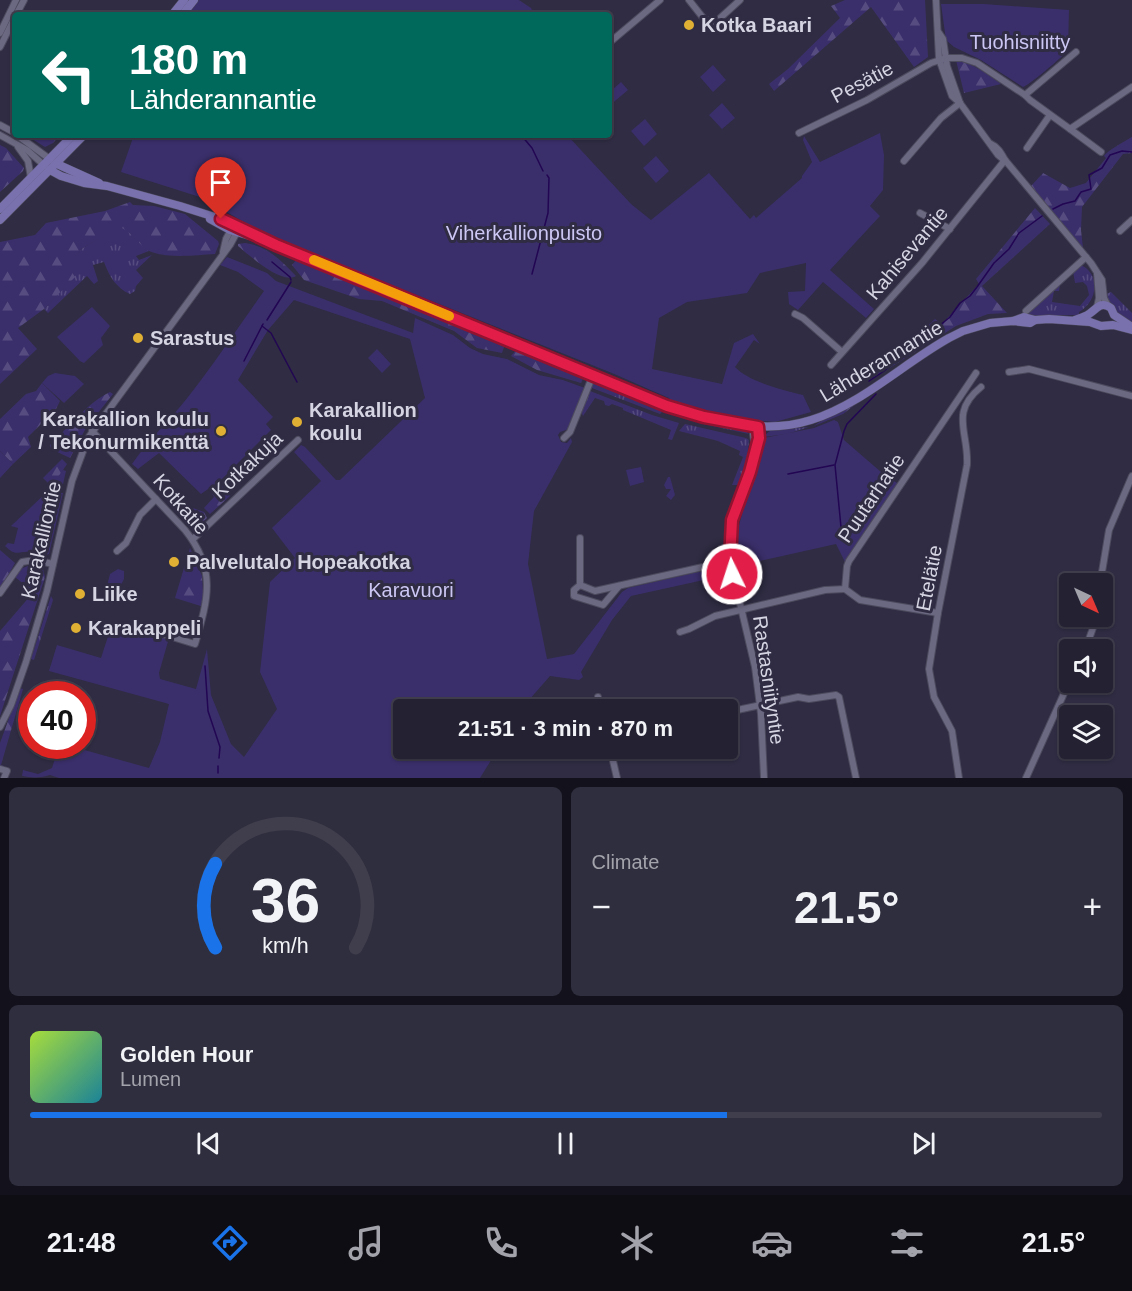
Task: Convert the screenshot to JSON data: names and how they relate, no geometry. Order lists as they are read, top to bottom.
{
  "streets": {
    "main road": ["Lähderannantie"],
    "street": [
      "Pesätie",
      "Kahisevantie",
      "Kotkakuja",
      "Puutarhatie",
      "Kotkatie",
      "Karakalliontie",
      "Etelätie",
      "Rastasniityntie"
    ]
  },
  "crossings": [
    ["Lähderannantie", "Karakalliontie"],
    ["Lähderannantie", "Rastasniityntie"],
    ["Kotkakuja", "Kotkatie"],
    ["Kotkatie", "Karakalliontie"]
  ],
  "parks": ["Tuohisniitty", "Viherkallionpuisto", "Karavuori"],
  "places": [
    "Kotka Baari",
    "Sarastus",
    "Karakallion koulu",
    "Karakallion koulu / Tekonurmikenttä",
    "Palvelutalo Hopeakotka",
    "Liike",
    "Karakappeli"
  ],
  "north": "bottom right",
  "page": {
    "turn": ["180 m", "Lähderannantie"],
    "limit": "40",
    "trip": "21:51 · 3 min · 870 m",
    "tile": "Climate",
    "heat": ["−", "21.5°", "+"],
    "song": ["Golden Hour", "Lumen"],
    "tabs": ["21:48", "21.5°"],
    "gauge": ["36", "km/h"]
  }
}
